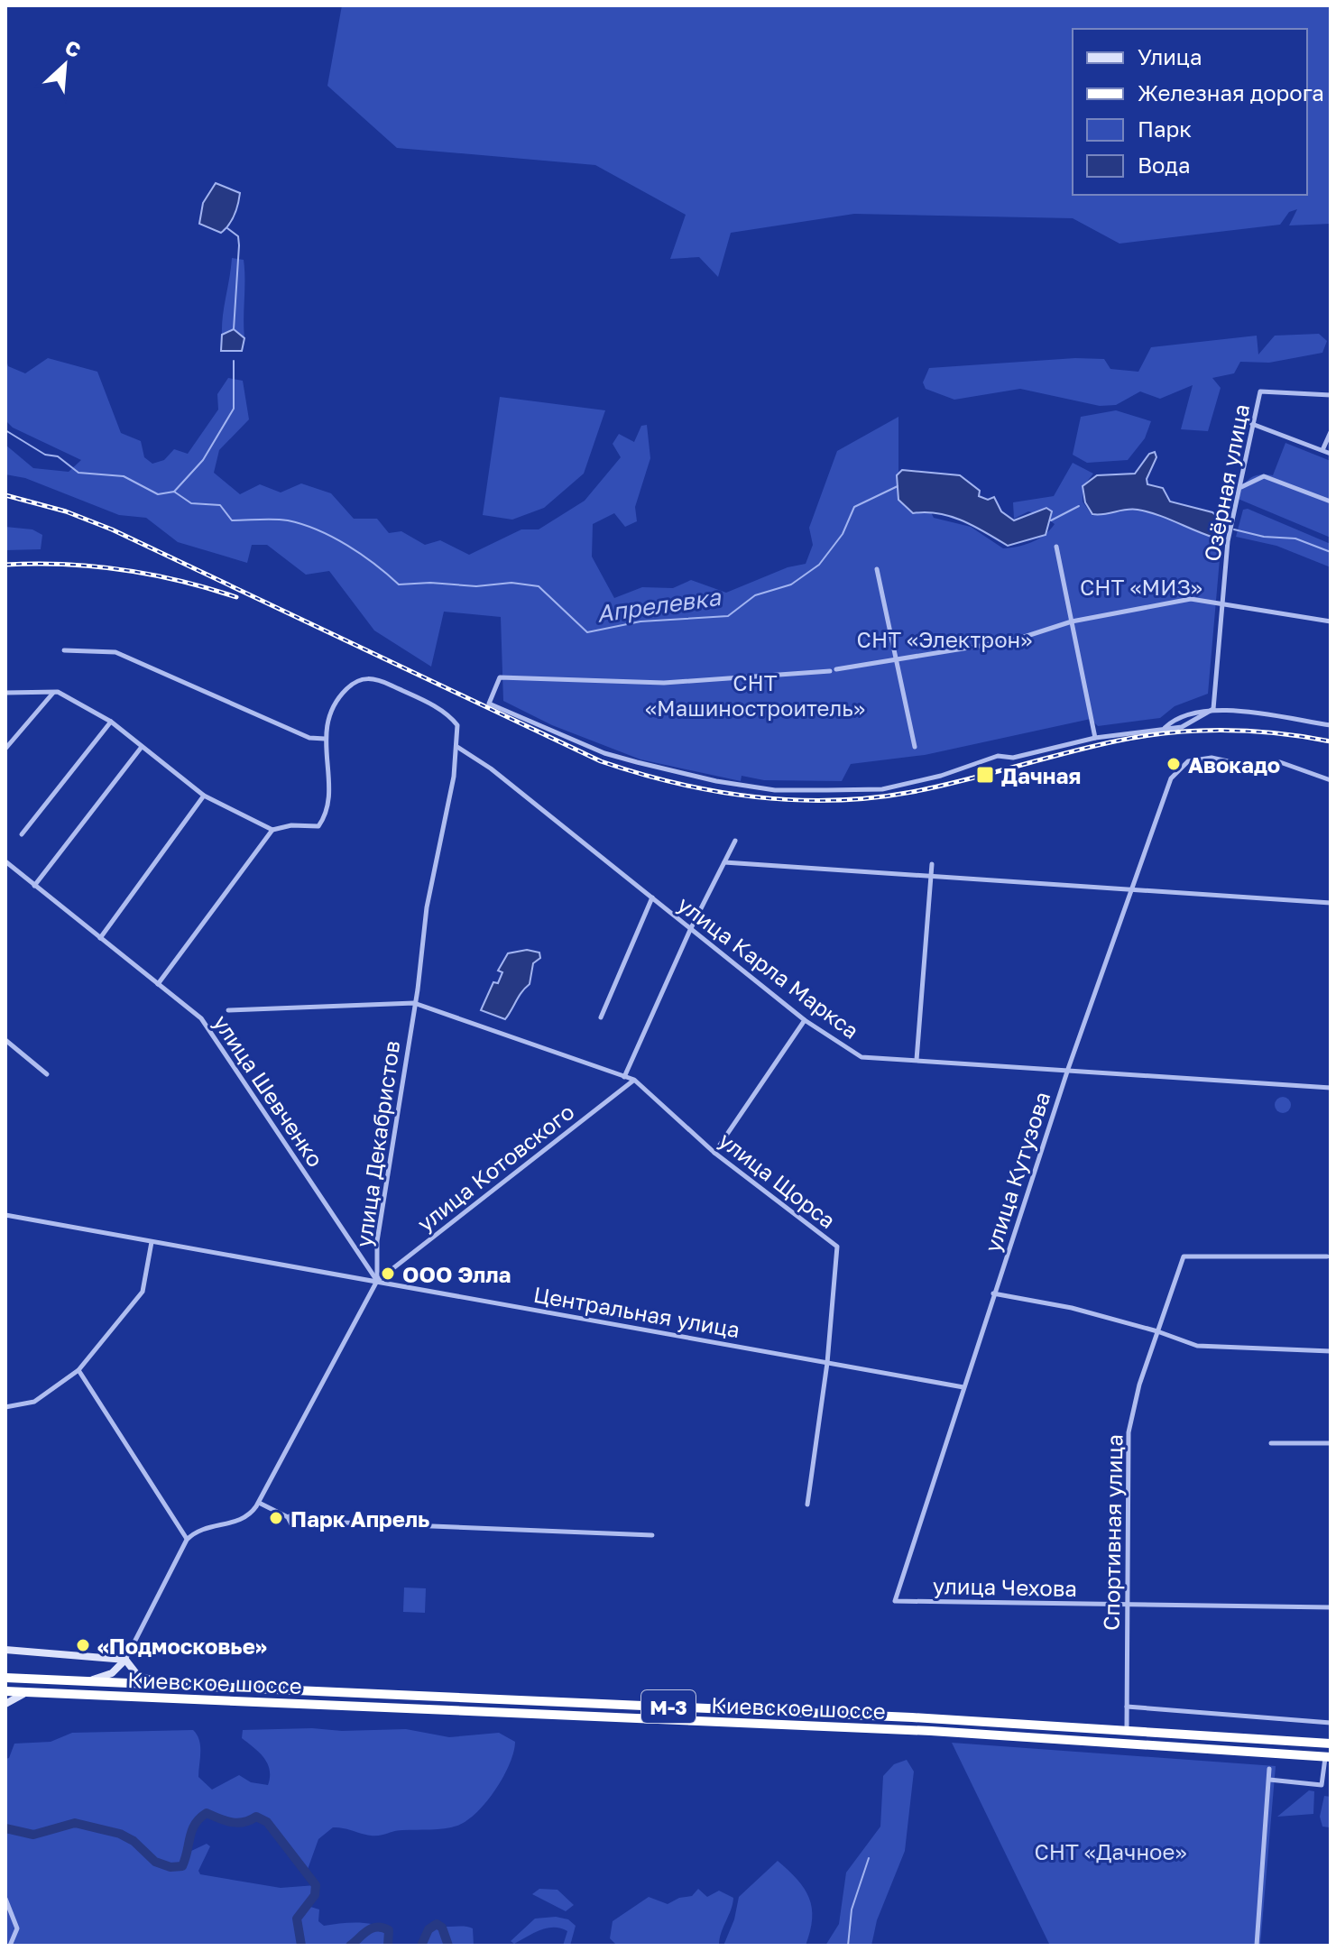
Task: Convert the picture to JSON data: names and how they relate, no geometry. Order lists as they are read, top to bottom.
{
  "streets": {
    "highway": ["Киевское шоссе", "М-3"],
    "street": [
      "Озёрная улица",
      "улица Карла Маркса",
      "улица Шевченко",
      "улица Декабристов",
      "улица Котовского",
      "улица Кутузова",
      "улица Щорса",
      "Центральная улица",
      "Спортивная улица",
      "улица Чехова"
    ]
  },
  "crossings": [
    ["улица Карла Маркса", "улица Декабристов"],
    ["улица Карла Маркса", "улица Кутузова"],
    ["улица Шевченко", "улица Декабристов"],
    ["улица Шевченко", "улица Котовского"],
    ["улица Шевченко", "Центральная улица"],
    ["улица Декабристов", "улица Котовского"],
    ["улица Декабристов", "Центральная улица"],
    ["улица Котовского", "улица Щорса"],
    ["улица Котовского", "Центральная улица"],
    ["улица Кутузова", "Центральная улица"],
    ["улица Кутузова", "улица Чехова"],
    ["улица Щорса", "Центральная улица"],
    ["Спортивная улица", "улица Чехова"],
    ["Спортивная улица", "Киевское шоссе"]
  ],
  "water": ["Апрелевка"],
  "parks": [
    "СНТ «МИЗ»",
    "СНТ «Электрон»",
    "СНТ «Машиностроитель»",
    "СНТ «Дачное»"
  ],
  "places": {
    "other": [
      "Авокадо",
      "ООО Элла",
      "Парк Апрель",
      "«Подмосковье»"
    ],
    "transit": ["Дачная"]
  },
  "legend": [
    "Улица",
    "Железная дорога",
    "Парк",
    "Вода"
  ],
  "north": "top right"
}
